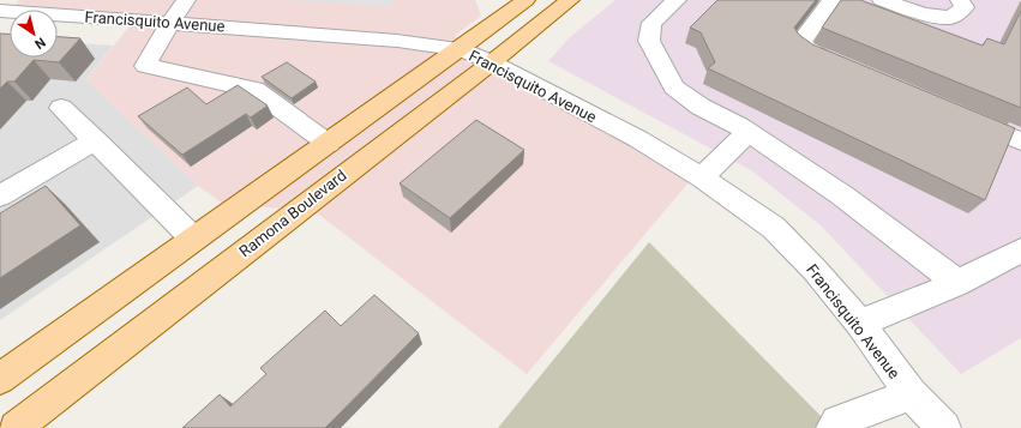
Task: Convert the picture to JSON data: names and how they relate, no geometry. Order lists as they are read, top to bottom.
{
  "streets": {
    "main road": ["Ramona Boulevard"],
    "street": ["Francisquito Avenue"]
  },
  "crossings": [
    ["Francisquito Avenue", "Ramona Boulevard"]
  ],
  "north": "bottom right"
}
